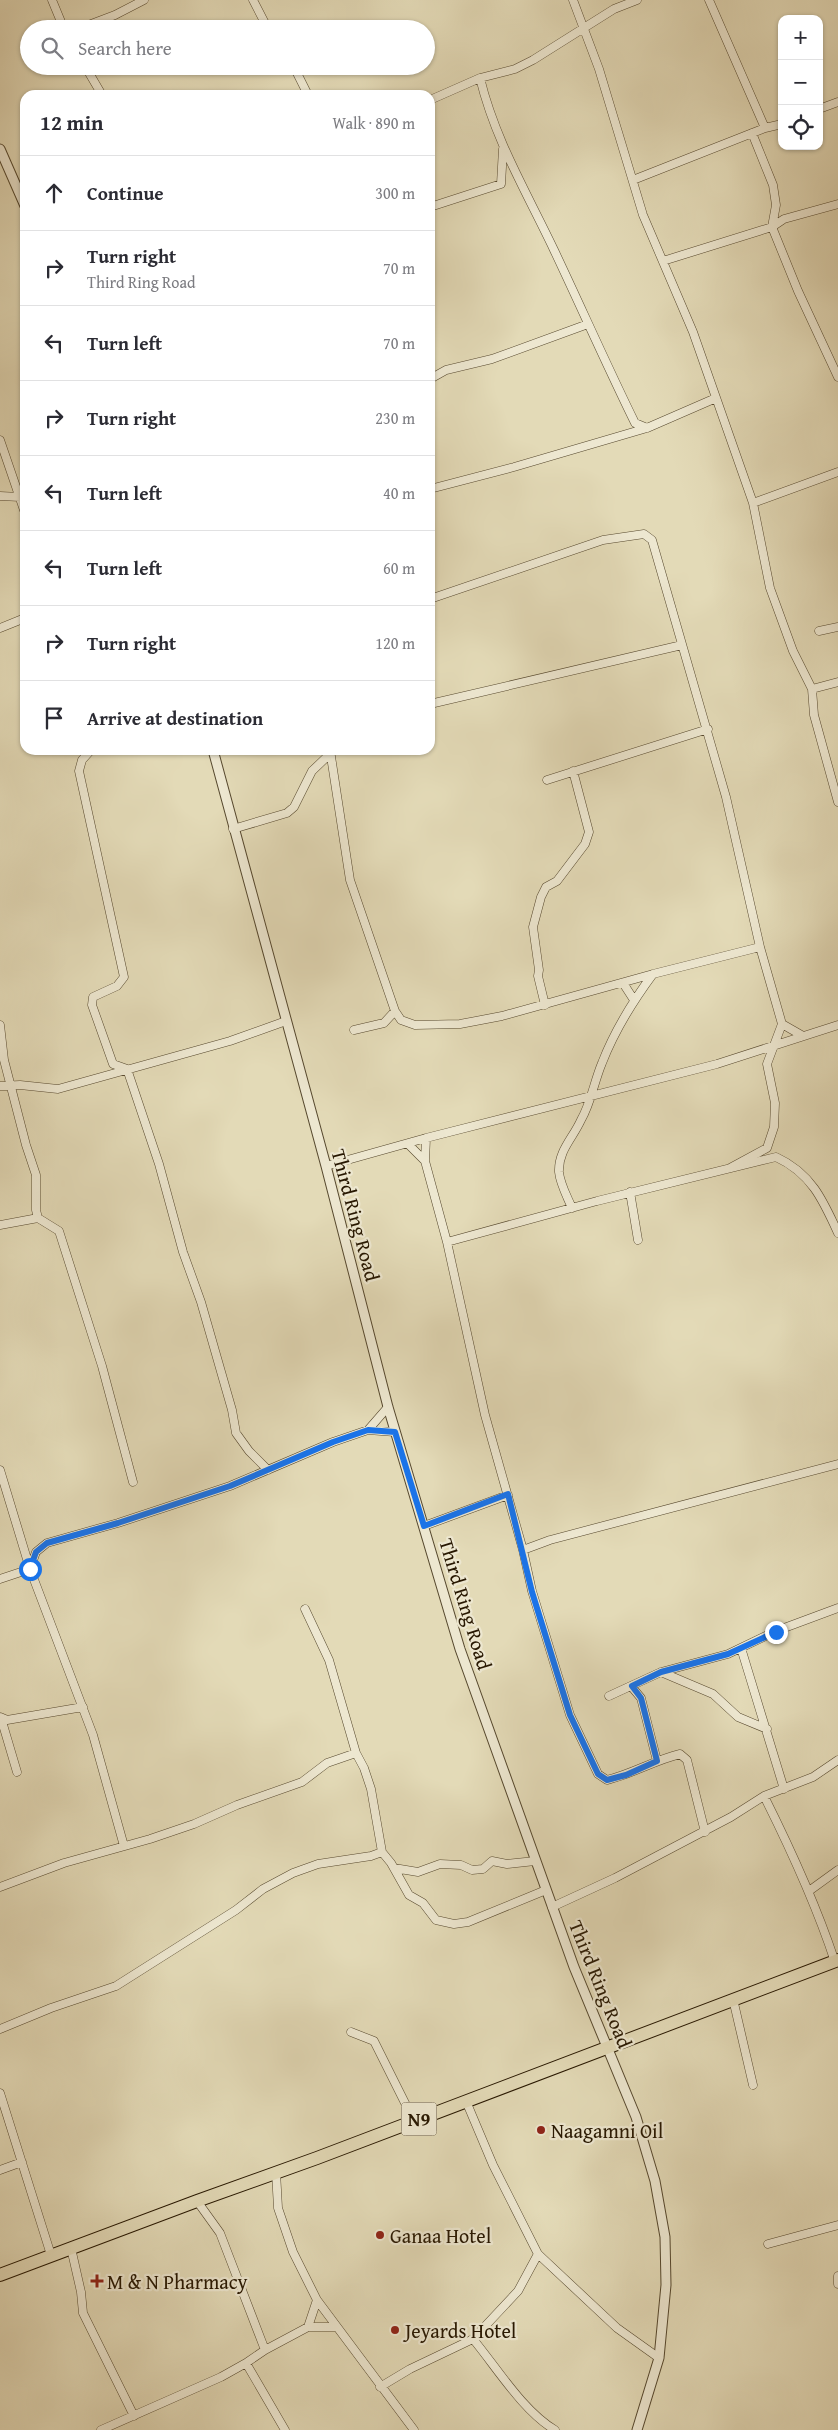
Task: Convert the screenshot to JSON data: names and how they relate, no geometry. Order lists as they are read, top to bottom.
{
  "streets": {
    "highway": ["N9"],
    "street": ["Third Ring Road"]
  },
  "crossings": [
    ["Third Ring Road", "N9"]
  ],
  "places": {
    "other": ["Naagamni Oil", "Ganaa Hotel", "Jeyards Hotel"],
    "health": ["M & N Pharmacy"]
  },
  "page": {
    "map_buttons": ["+", "−"],
    "search": "Search here",
    "heading": ["12 min", "Walk · 890 m"],
    "list": [
      ["Continue", "300 m"],
      ["Turn right", "Third Ring Road", "70 m"],
      ["Turn left", "70 m"],
      ["Turn right", "230 m"],
      ["Turn left", "40 m"],
      ["Turn left", "60 m"],
      ["Turn right", "120 m"],
      "Arrive at destination"
    ]
  }
}
